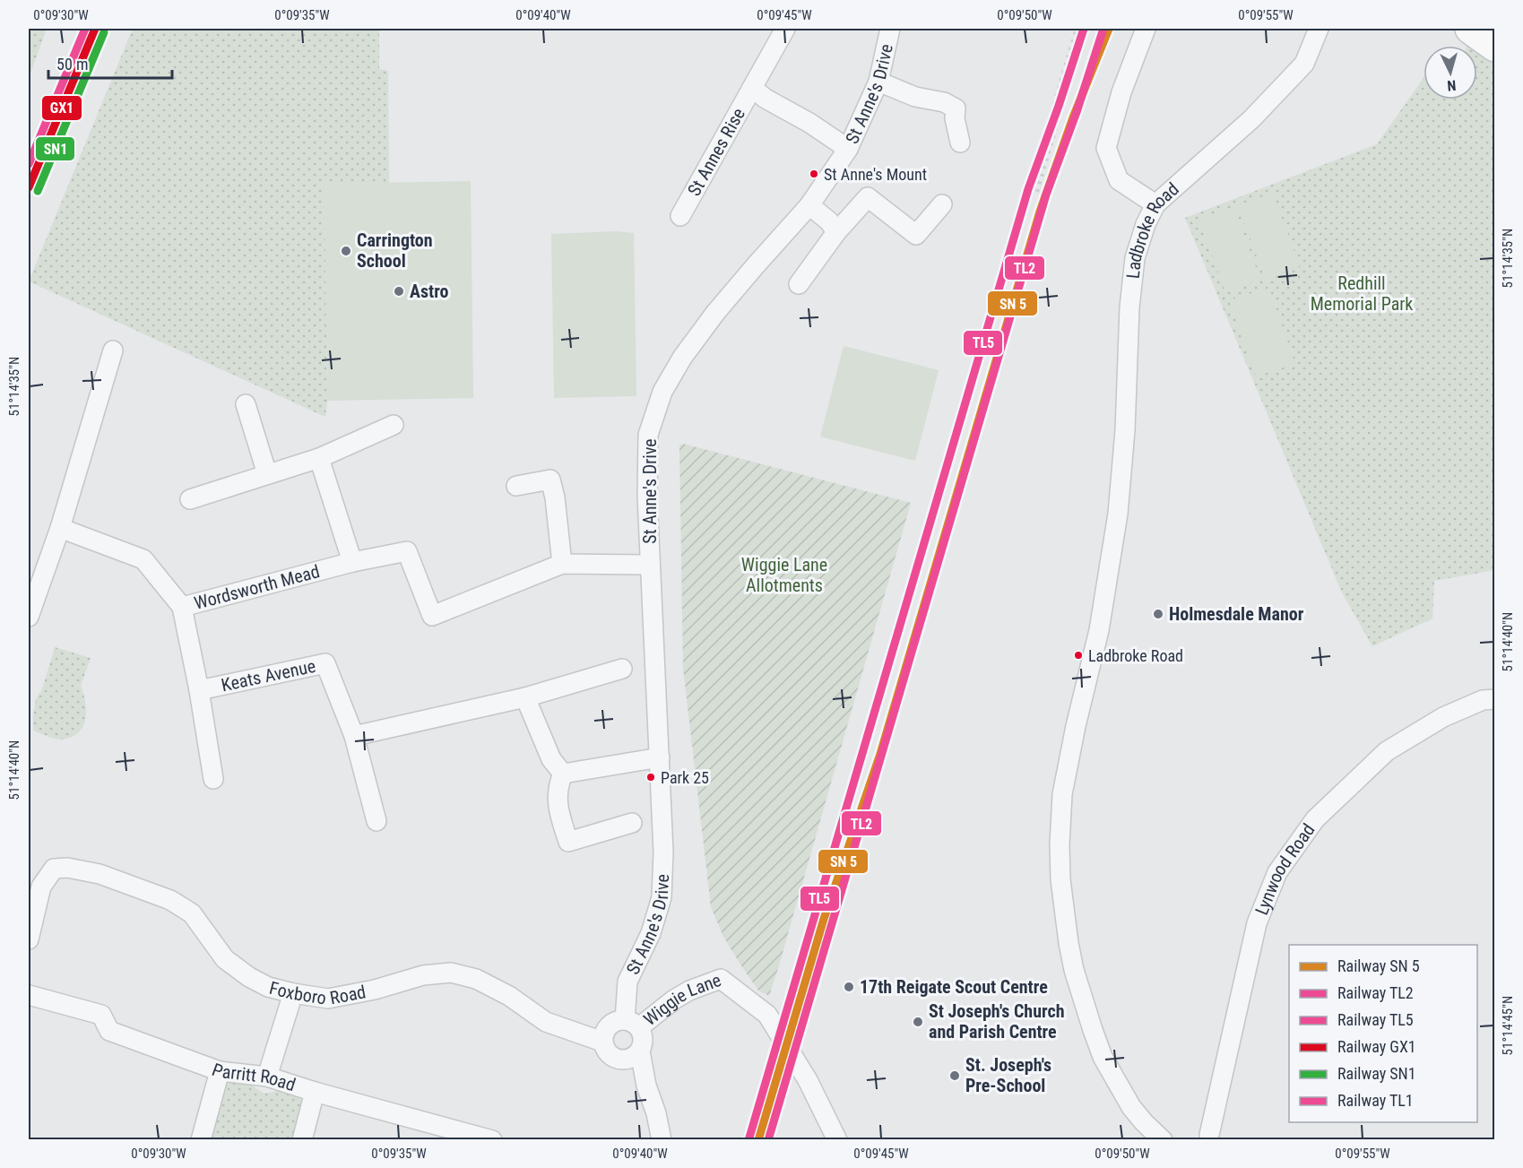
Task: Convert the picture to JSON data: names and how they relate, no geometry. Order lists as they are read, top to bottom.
{
  "streets": {
    "street": [
      "St Anne's Drive",
      "St Annes Rise",
      "Ladbroke Road",
      "Wordsworth Mead",
      "Keats Avenue",
      "Lynwood Road",
      "Foxboro Road",
      "Wiggie Lane",
      "Parritt Road"
    ]
  },
  "crossings": [
    ["St Anne's Drive", "St Annes Rise"],
    ["St Anne's Drive", "Wordsworth Mead"],
    ["St Anne's Drive", "Foxboro Road"],
    ["St Anne's Drive", "Wiggie Lane"],
    ["Wordsworth Mead", "Keats Avenue"],
    ["Foxboro Road", "Wiggie Lane"]
  ],
  "parks": ["Redhill Memorial Park", "Wiggie Lane Allotments"],
  "places": [
    "St Anne's Mount",
    "Carrington School",
    "Astro",
    "Holmesdale Manor",
    "Ladbroke Road",
    "Park 25",
    "17th Reigate Scout Centre",
    "St Joseph's Church and Parish Centre",
    "St. Joseph's Pre-School"
  ],
  "lines": [
    "rail line TL5",
    "rail line GX1",
    "rail line TL1",
    "rail line TL2",
    "rail line SN1"
  ],
  "legend": [
    "Railway SN 5",
    "Railway TL2",
    "Railway TL5",
    "Railway GX1",
    "Railway SN1",
    "Railway TL1"
  ],
  "scale_bar": "50 m",
  "north": "bottom",
  "coordinates": [
    "0°09'30\"W",
    "0°09'35\"W",
    "0°09'40\"W",
    "0°09'45\"W",
    "0°09'50\"W",
    "0°09'55\"W",
    "51°14'35\"N",
    "51°14'40\"N",
    "51°14'45\"N"
  ]
}
